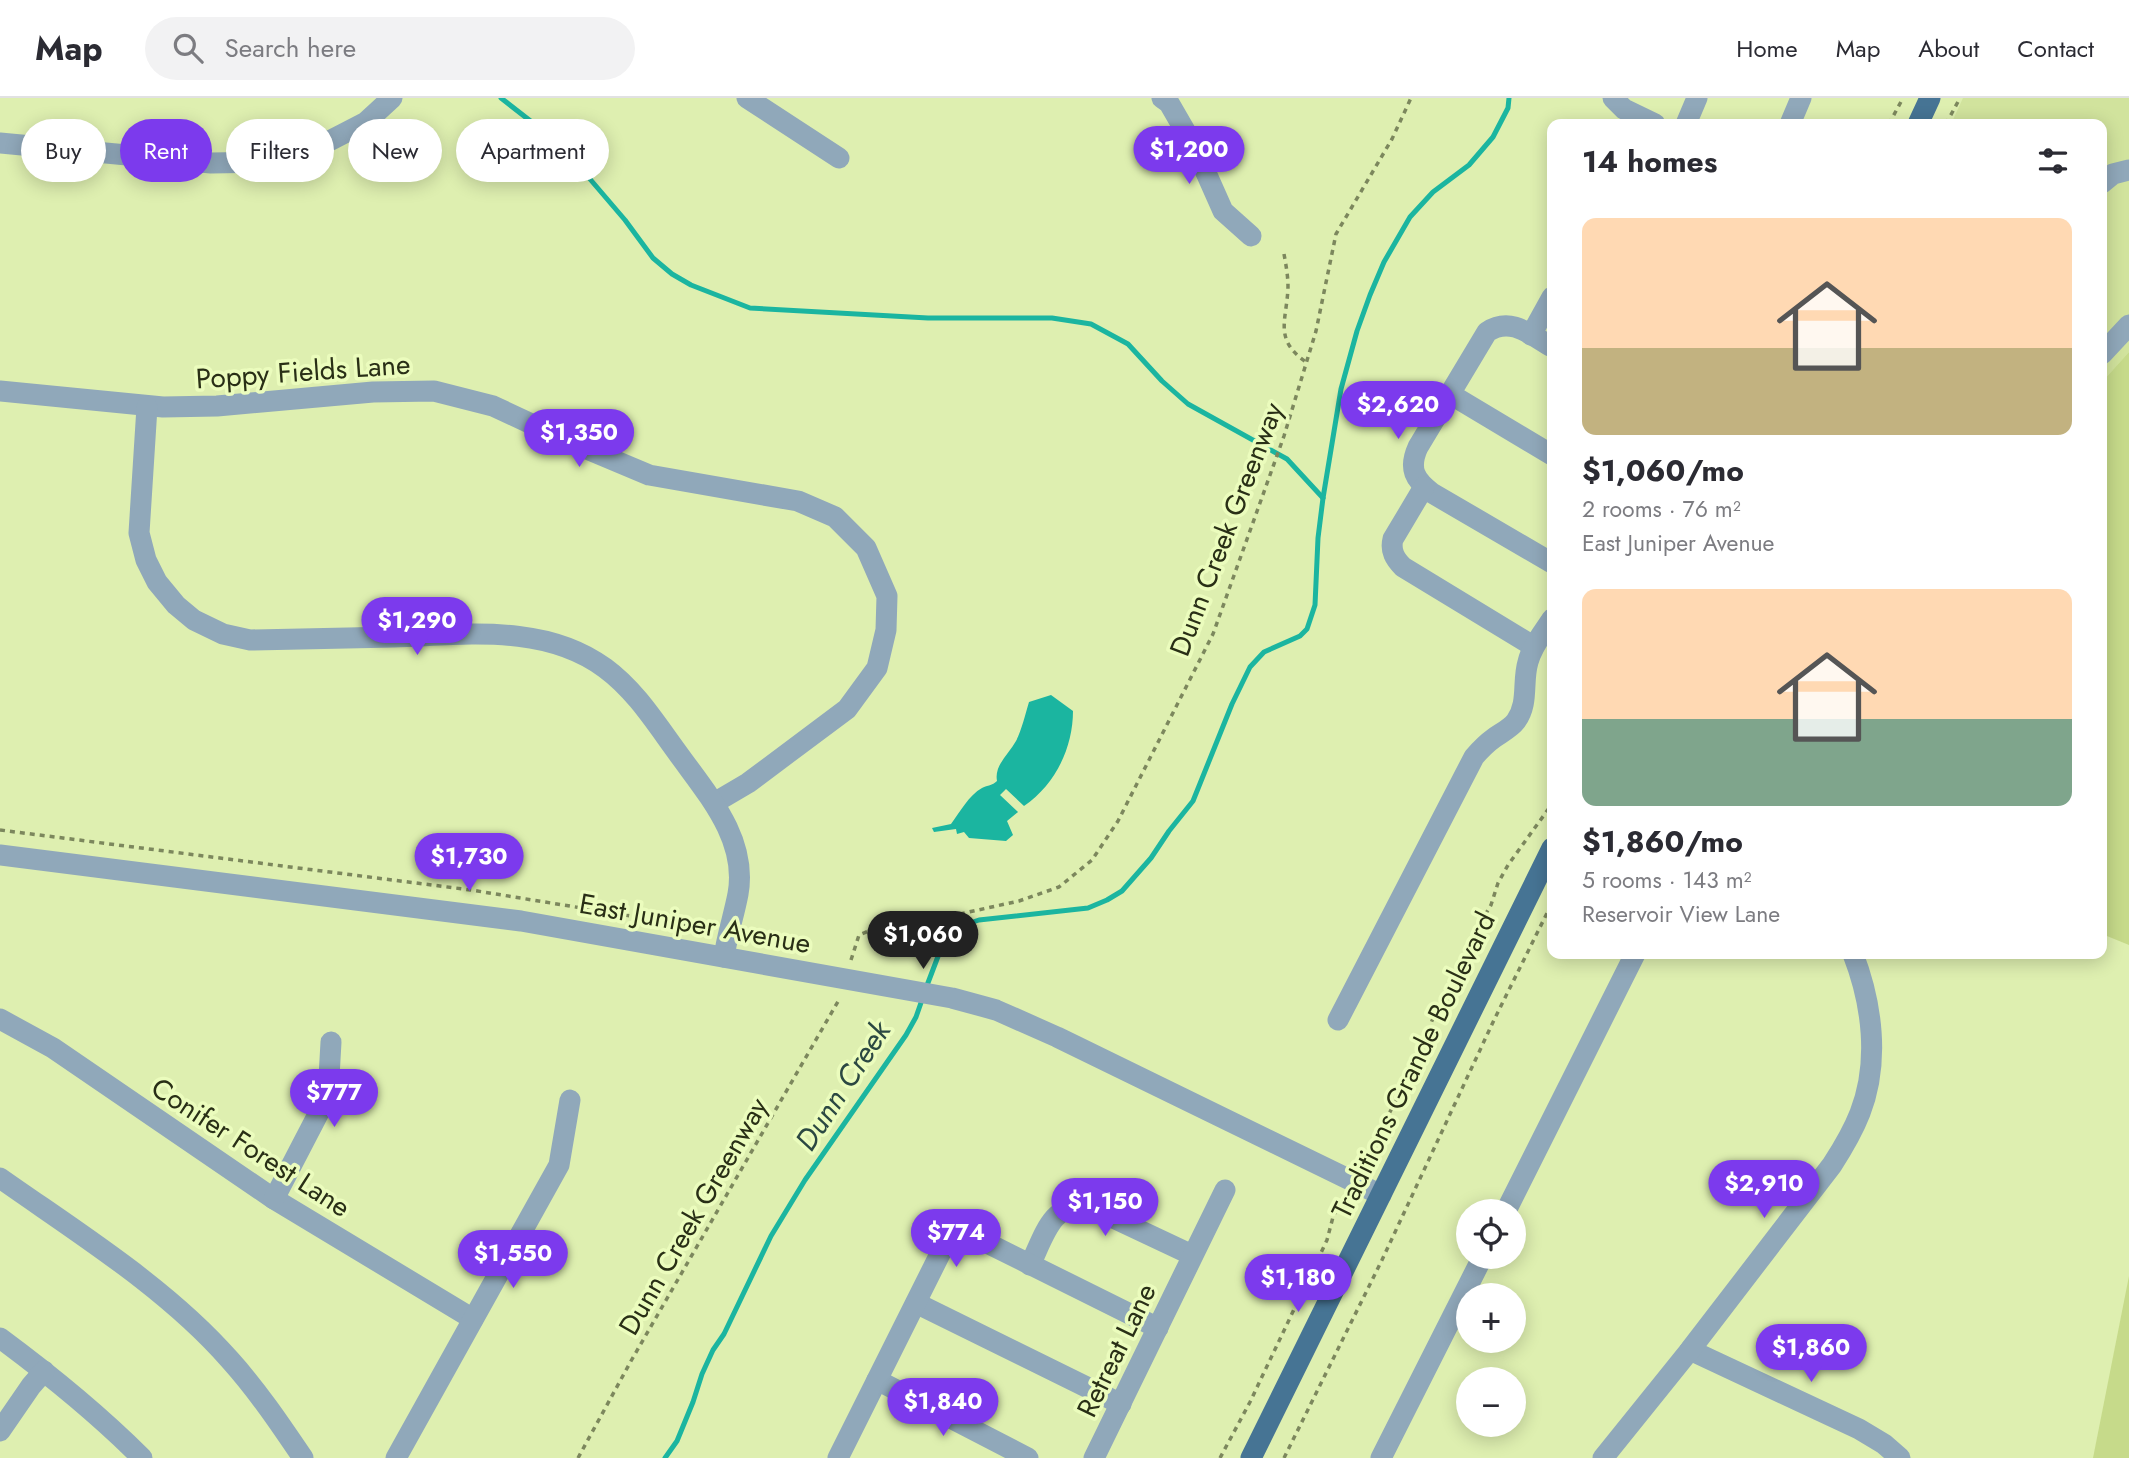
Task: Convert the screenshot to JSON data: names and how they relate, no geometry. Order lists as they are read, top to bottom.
{
  "streets": {
    "main road": ["Traditions Grande Boulevard"],
    "street": [
      "Poppy Fields Lane",
      "East Juniper Avenue",
      "Conifer Forest Lane",
      "Retreat Lane"
    ],
    "path": ["Dunn Creek Greenway"]
  },
  "crossings": [
    ["East Juniper Avenue", "Traditions Grande Boulevard"]
  ],
  "water": ["Dunn Creek"],
  "page": {
    "header": "Map",
    "search": "Search here",
    "nav": [
      "Home",
      "Map",
      "About",
      "Contact"
    ],
    "chip": [
      "Buy",
      "Rent",
      "Filters",
      "New",
      "Apartment"
    ],
    "heading": "14 homes",
    "price": [
      "$1,200",
      "$2,620",
      "$1,350",
      "$1,290",
      "$1,730",
      "$1,060",
      "$777",
      "$2,910",
      "$1,150",
      "$774",
      "$1,550",
      "$1,180",
      "$1,860",
      "$1,840"
    ],
    "list": [
      {
        "name": "$1,060/mo",
        "note": "2 rooms · 76 m² · East Juniper Avenue"
      },
      {
        "name": "$1,860/mo",
        "note": "5 rooms · 143 m² · Reservoir View Lane"
      }
    ],
    "map_buttons": ["+", "−"]
  }
}
